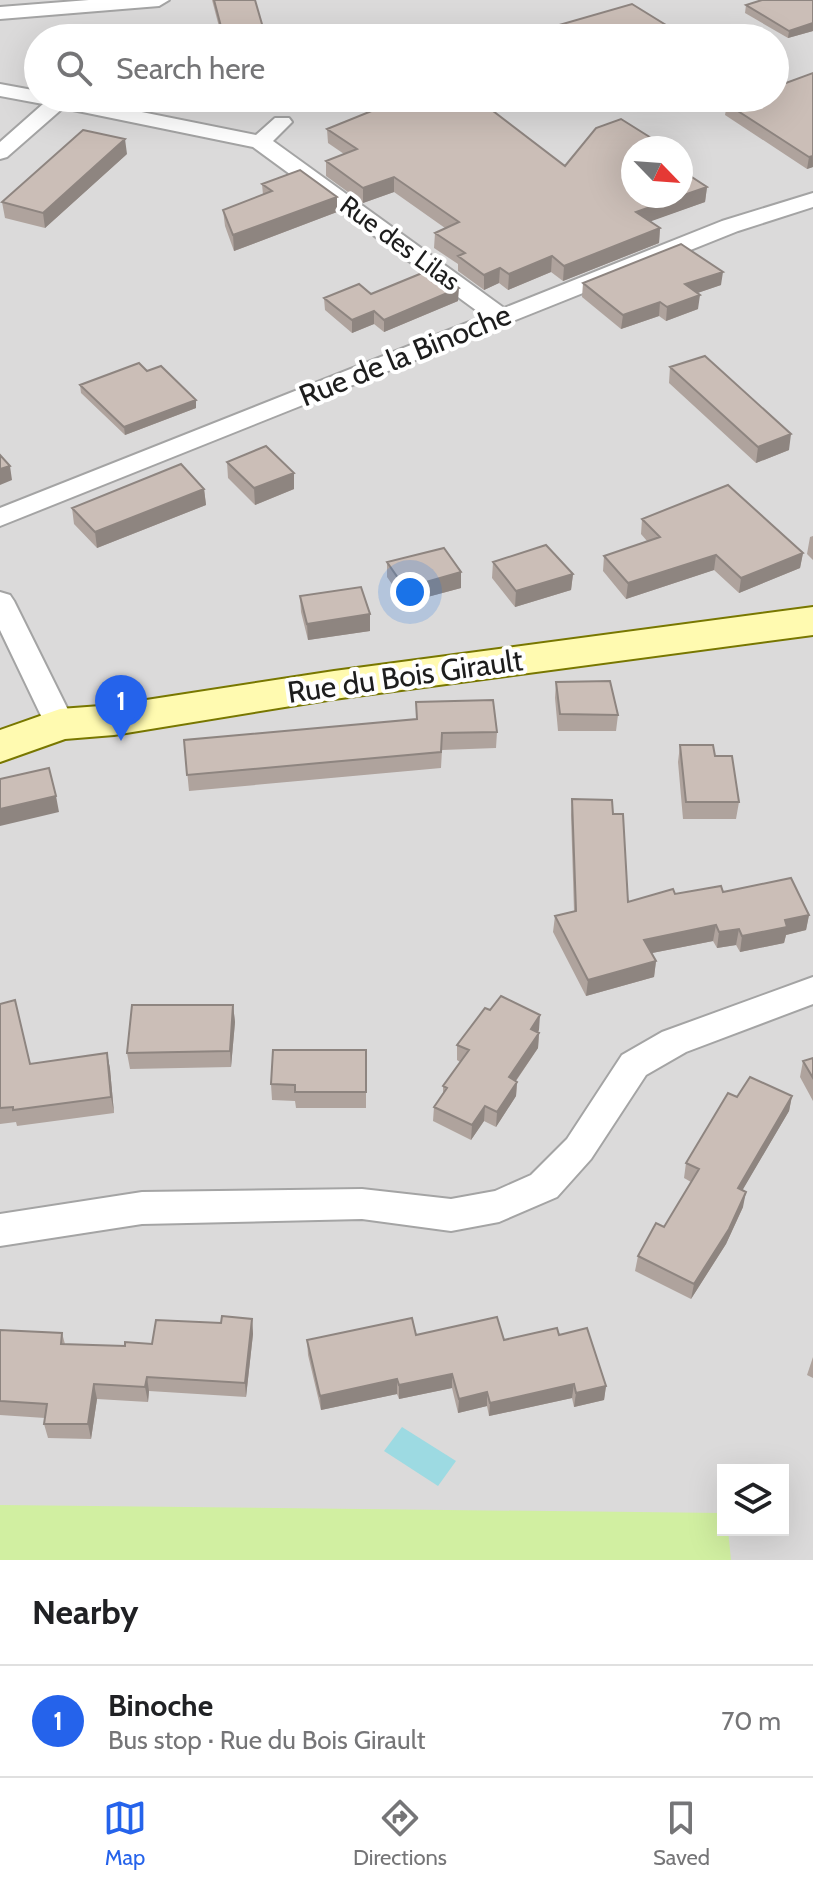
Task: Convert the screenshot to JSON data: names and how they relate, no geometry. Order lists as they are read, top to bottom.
{
  "streets": {
    "street": ["Rue des Lilas", "Rue de la Binoche", "Rue du Bois Girault"]
  },
  "crossings": [
    ["Rue des Lilas", "Rue de la Binoche"]
  ],
  "north": "bottom right",
  "page": {
    "search": "Search here",
    "pins": "1",
    "heading": "Nearby",
    "list": [
      {
        "mark": "1",
        "name": "Binoche",
        "note": "Bus stop · Rue du Bois Girault",
        "value": "70 m"
      }
    ],
    "nav": ["Map", "Directions", "Saved"]
  }
}
